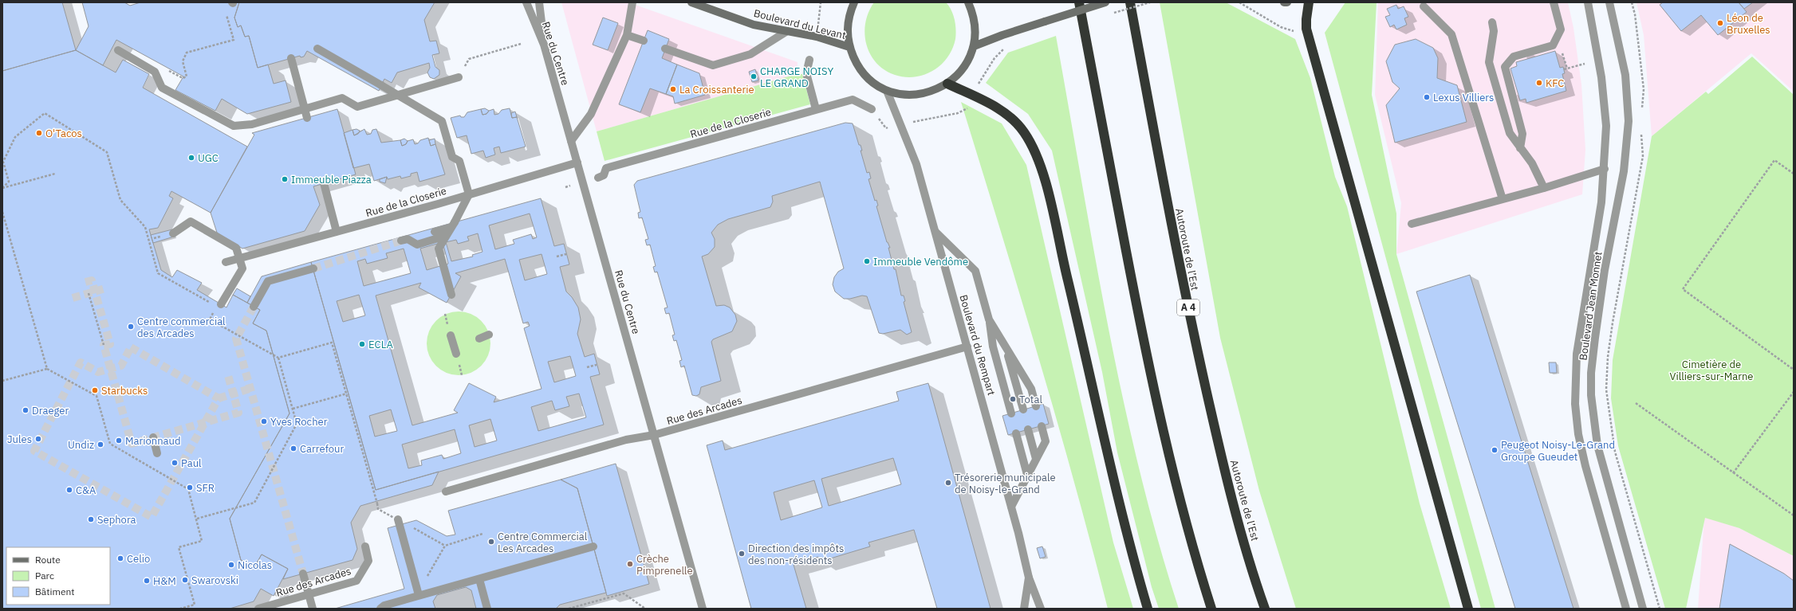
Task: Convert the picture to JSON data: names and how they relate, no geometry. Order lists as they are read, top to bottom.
{
  "streets": {
    "highway": ["Autoroute de l’Est", "A 4"],
    "main road": ["Boulevard du Levant"],
    "street": [
      "Rue du Centre",
      "Rue de la Closerie",
      "Boulevard Jean Monnet",
      "Boulevard du Rempart",
      "Rue des Arcades"
    ]
  },
  "crossings": [
    ["Rue du Centre", "Rue de la Closerie"],
    ["Rue du Centre", "Rue des Arcades"],
    ["Boulevard du Rempart", "Rue des Arcades"]
  ],
  "parks": ["Cimetière de Villiers-sur-Marne"],
  "places": [
    "Léon de Bruxelles",
    "CHARGE NOISY LE GRAND",
    "KFC",
    "La Croissanterie",
    "Lexus Villiers",
    "O'Tacos",
    "UGC",
    "Immeuble Piazza",
    "Immeuble Vendôme",
    "Centre commercial des Arcades",
    "ECLA",
    "Starbucks",
    "Total",
    "Draeger",
    "Yves Rocher",
    "Jules",
    "Marionnaud",
    "Undiz",
    "Carrefour",
    "Peugeot Noisy-Le-Grand Groupe Gueudet",
    "Paul",
    "Trésorerie municipale de Noisy-le-Grand",
    "SFR",
    "C&A",
    "Sephora",
    "Centre Commercial Les Arcades",
    "Direction des impôts des non-résidents",
    "Celio",
    "Crèche Pimprenelle",
    "Nicolas",
    "Swarovski",
    "H&M"
  ],
  "legend": ["Route", "Parc", "Bâtiment"]
}
